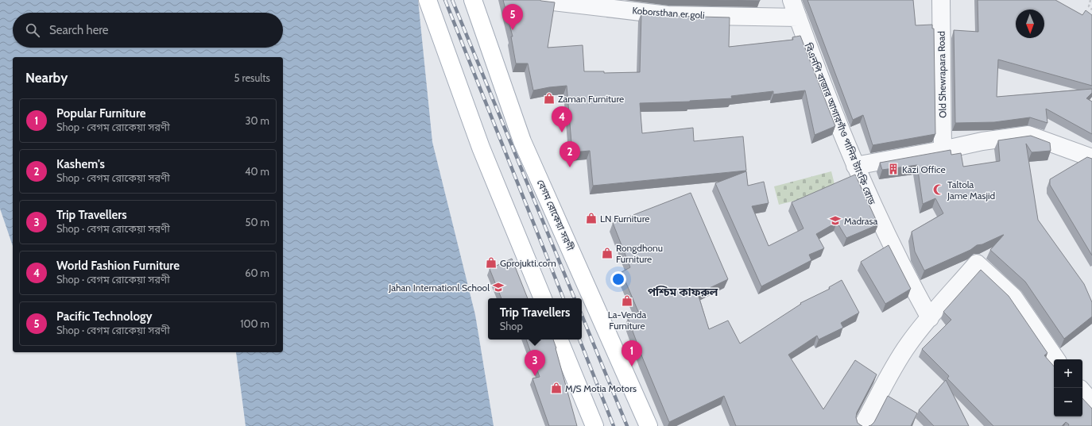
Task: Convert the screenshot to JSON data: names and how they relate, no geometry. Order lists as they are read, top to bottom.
{
  "streets": {
    "main road": ["বেগম রোকেয়া সরণী"],
    "street": ["Koborsthan er goli", "Old Shewrapara Road", "বিএনপি বাজার আগারগাঁও পানির ট্যাংকি রোড"]
  },
  "crossings": [
    ["Koborsthan er goli", "বিএনপি বাজার আগারগাঁও পানির ট্যাংকি রোড"]
  ],
  "districts": ["পশ্চিম কাফরুল"],
  "places": {
    "shop": [
      "Zaman Furniture",
      "LN Furniture",
      "Rongdhonu Furniture",
      "Gprojukti.com",
      "La-Venda Furniture",
      "M/S Motia Motors"
    ],
    "building": ["Kazi Office"],
    "mosque": ["Taltola Jame Masjid"],
    "school or university": ["Madrasa", "Jahan Internationl School"]
  },
  "north": "bottom",
  "page": {
    "pins": [
      "5",
      "4",
      "2",
      "1",
      "3"
    ],
    "search": "Search here",
    "heading": ["Nearby", "5 results"],
    "list": [
      {
        "mark": "1",
        "name": "Popular Furniture",
        "note": "Shop · বেগম রোকেয়া সরণী",
        "value": "30 m"
      },
      {
        "mark": "2",
        "name": "Kashem's",
        "note": "Shop · বেগম রোকেয়া সরণী",
        "value": "40 m"
      },
      {
        "mark": "3",
        "name": "Trip Travellers",
        "note": "Shop · বেগম রোকেয়া সরণী",
        "value": "50 m"
      },
      {
        "mark": "4",
        "name": "World Fashion Furniture",
        "note": "Shop · বেগম রোকেয়া সরণী",
        "value": "60 m"
      },
      {
        "mark": "5",
        "name": "Pacific Technology",
        "note": "Shop · বেগম রোকেয়া সরণী",
        "value": "100 m"
      }
    ],
    "popup": ["Trip Travellers", "Shop"],
    "map_buttons": ["+", "−"]
  }
}
